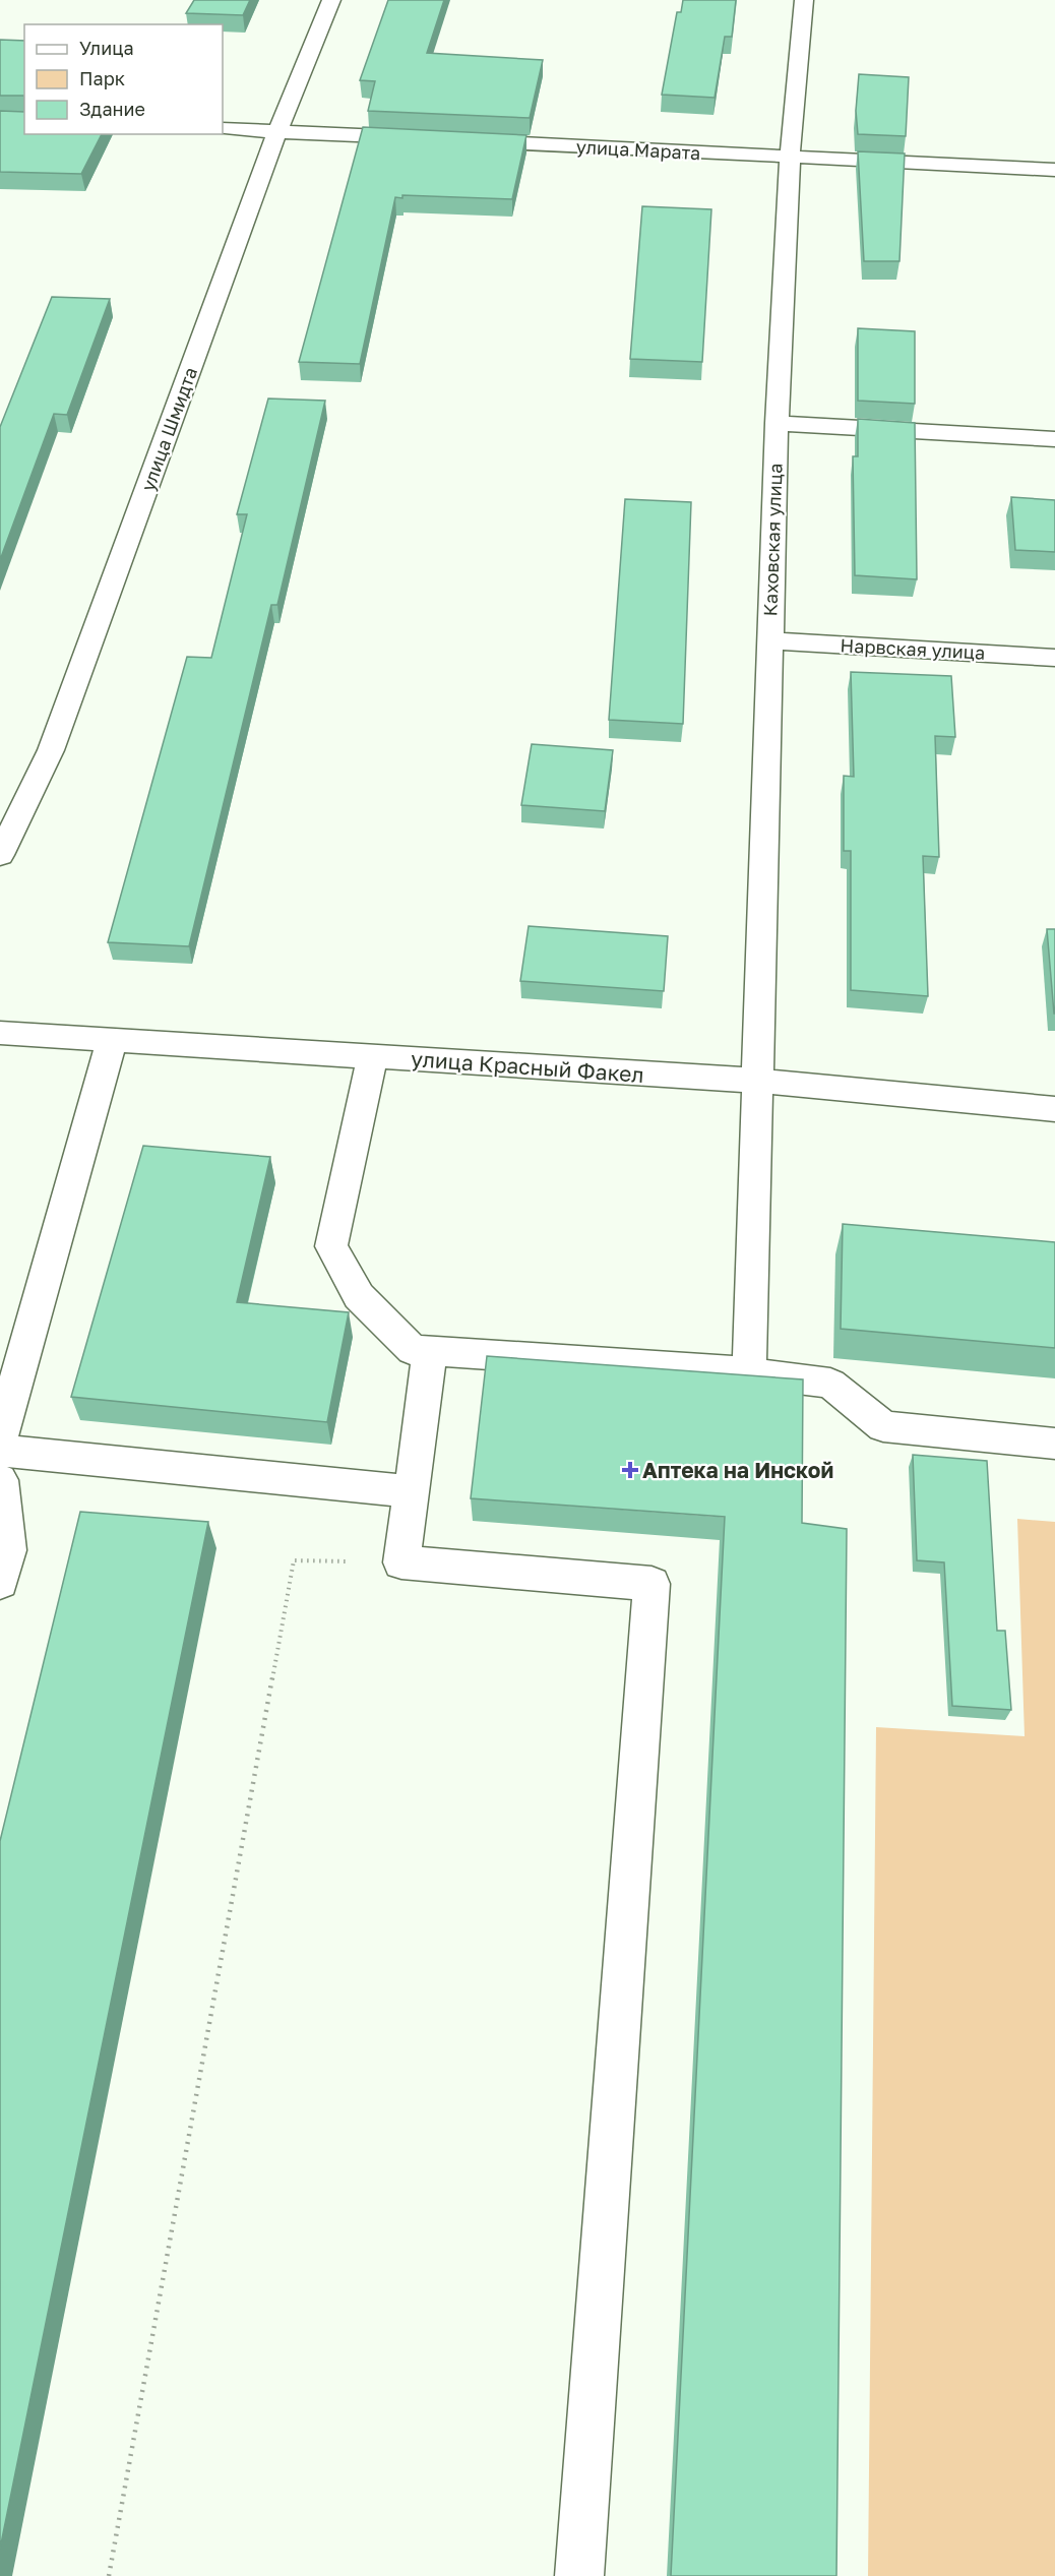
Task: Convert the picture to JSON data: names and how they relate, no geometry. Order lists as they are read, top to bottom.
{
  "streets": {
    "street": [
      "улица Марата",
      "улица Шмидта",
      "Каховская улица",
      "Нарвская улица",
      "улица Красный Факел"
    ]
  },
  "crossings": [
    ["улица Марата", "Каховская улица"],
    ["Каховская улица", "Нарвская улица"],
    ["Каховская улица", "улица Красный Факел"]
  ],
  "places": {
    "health": ["Аптека на Инской"]
  },
  "legend": ["Улица", "Парк", "Здание"]
}
